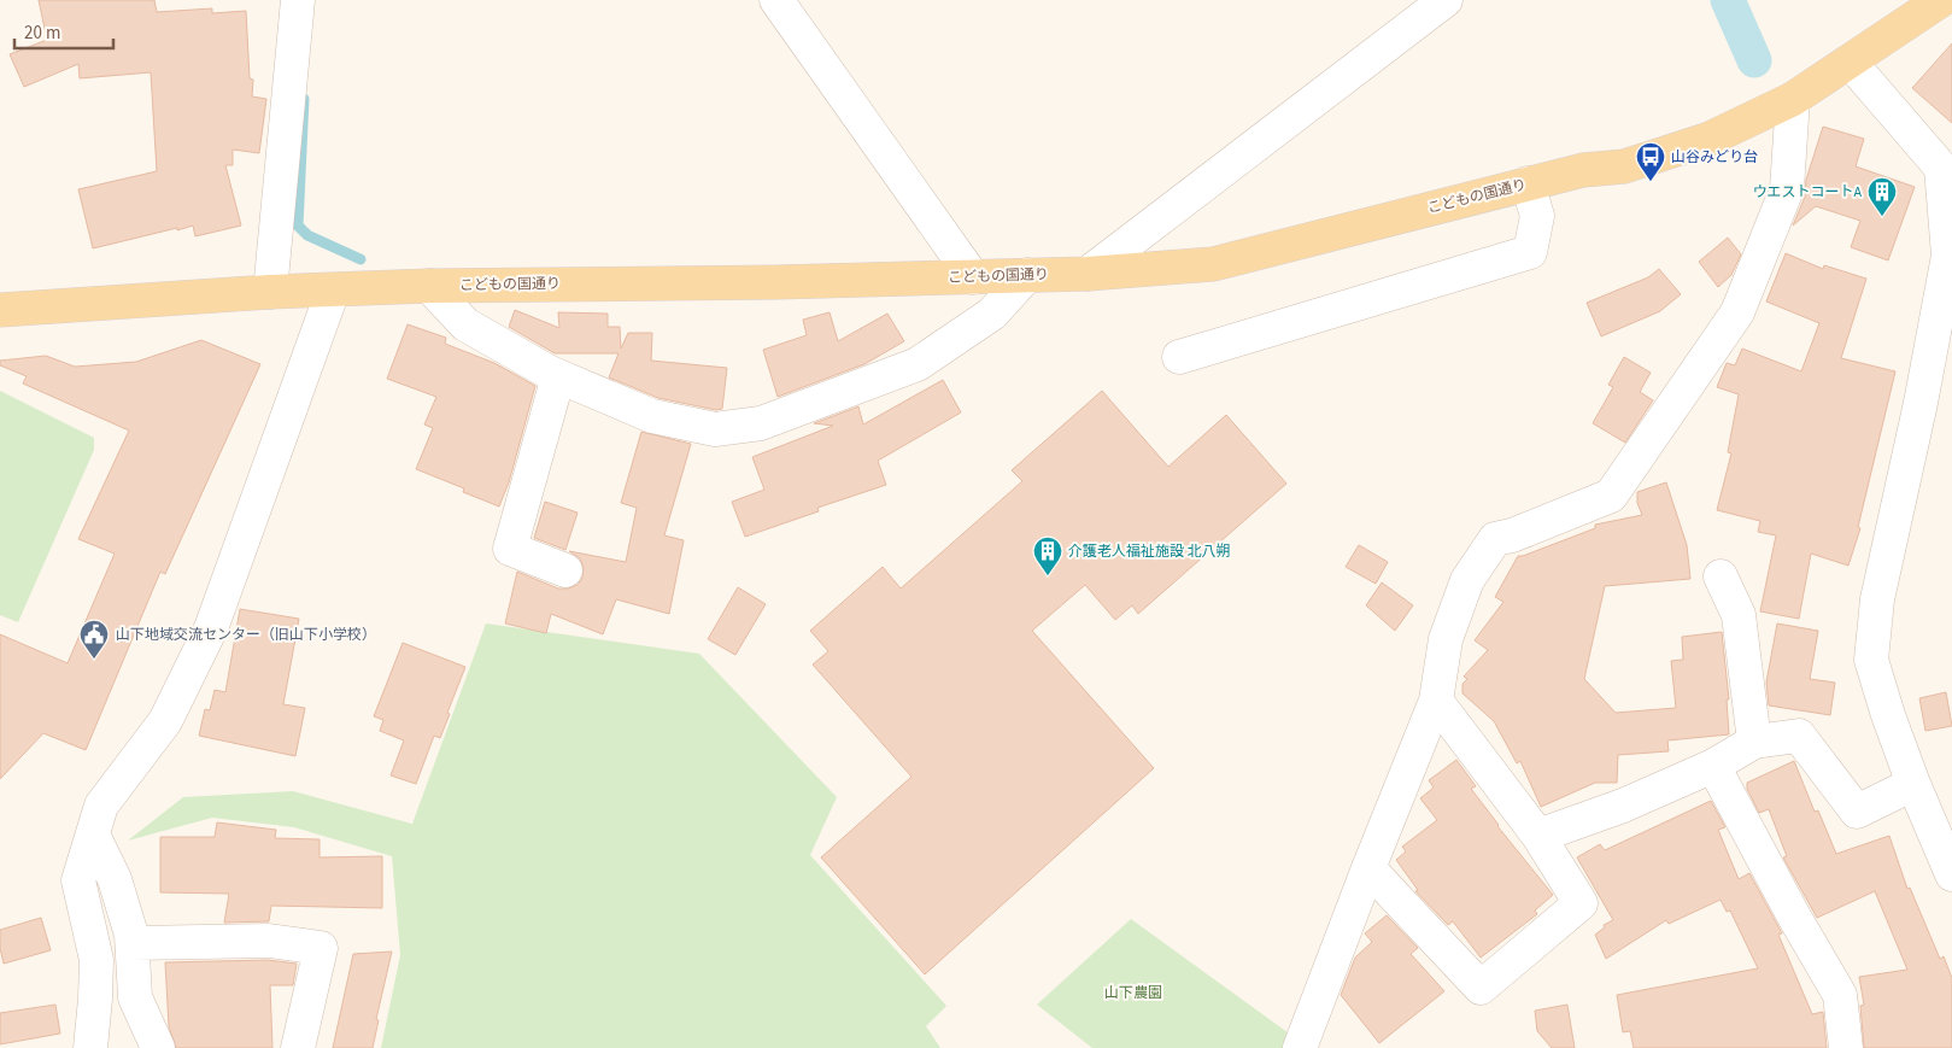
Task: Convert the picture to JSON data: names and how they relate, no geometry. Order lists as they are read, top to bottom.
{
  "streets": {
    "main road": ["こどもの国通り"]
  },
  "parks": ["山下農園"],
  "places": {
    "bus stop": ["山谷みどり台"],
    "building": ["ウエストコートA", "介護老人福祉施設 北八朔"],
    "public building": ["山下地域交流センター（旧山下小学校）"]
  },
  "scale_bar": "20 m"
}
